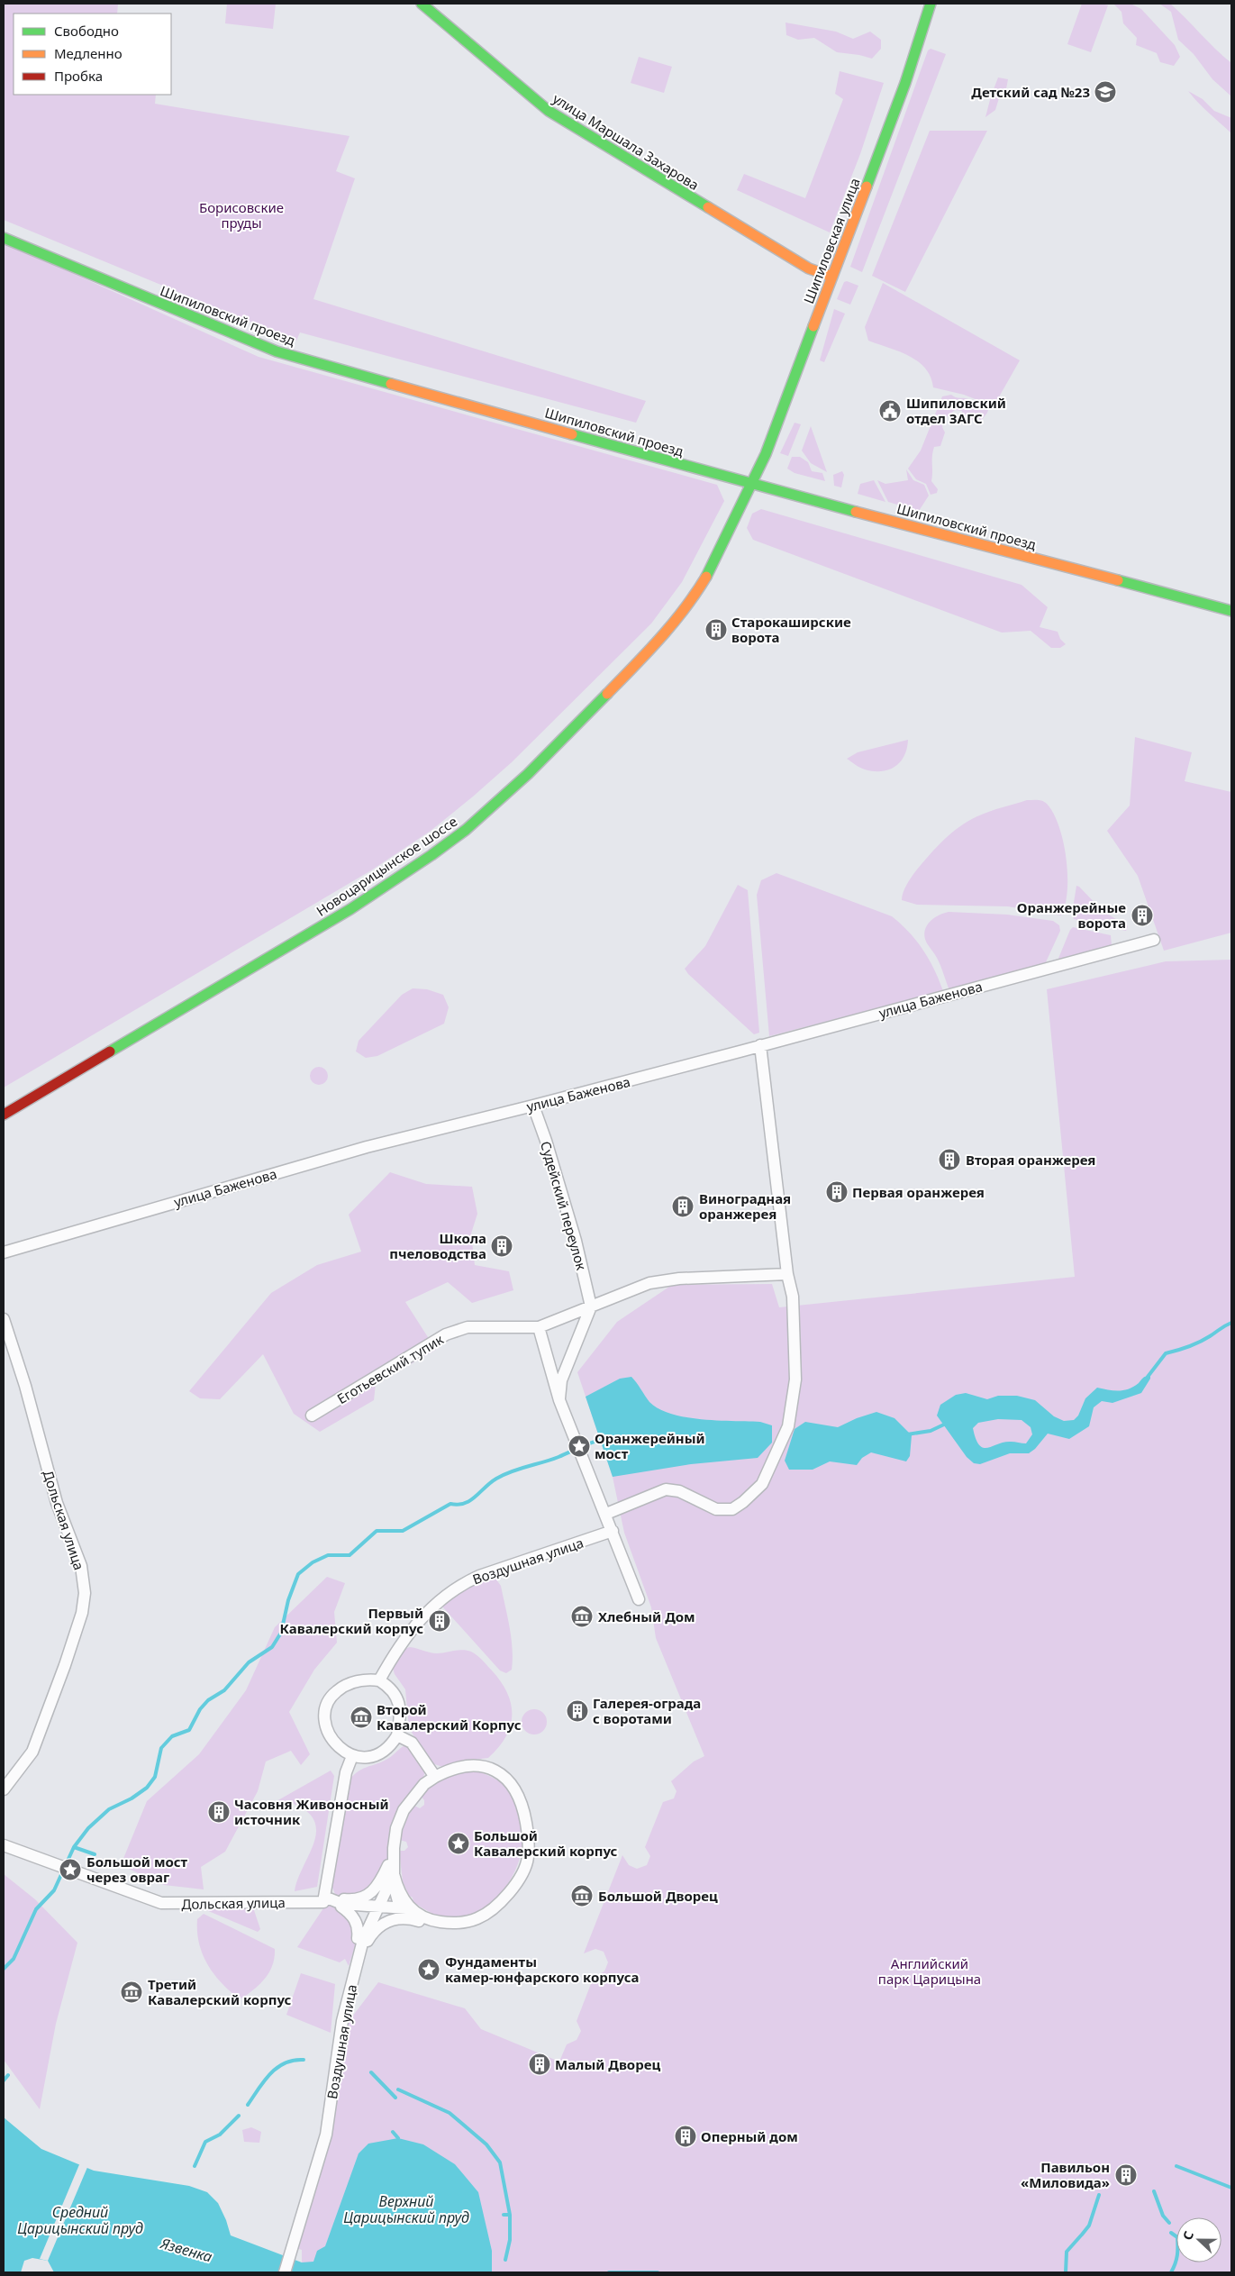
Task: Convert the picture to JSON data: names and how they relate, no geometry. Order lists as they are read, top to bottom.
{
  "streets": {
    "main road": [
      "улица Маршала Захарова",
      "Шипиловская улица",
      "Шипиловский проезд",
      "Новоцарицынское шоссе"
    ],
    "street": [
      "улица Баженова",
      "Судейский переулок",
      "Еготьевский тупик",
      "Дольская улица",
      "Воздушная улица"
    ]
  },
  "crossings": [
    ["улица Маршала Захарова", "Шипиловская улица"],
    ["Шипиловская улица", "Шипиловский проезд"],
    ["Шипиловская улица", "Новоцарицынское шоссе"],
    ["Шипиловский проезд", "Новоцарицынское шоссе"],
    ["улица Баженова", "Судейский переулок"],
    ["Судейский переулок", "Еготьевский тупик"]
  ],
  "water": ["Верхний Царицынский пруд", "Средний Царицынский пруд", "Язвенка"],
  "parks": ["Борисовские пруды", "Английский парк Царицына"],
  "places": {
    "school or university": ["Детский сад №23"],
    "public building": ["Шипиловский отдел ЗАГС"],
    "building": [
      "Старокаширские ворота",
      "Оранжерейные ворота",
      "Вторая оранжерея",
      "Первая оранжерея",
      "Виноградная оранжерея",
      "Школа пчеловодства",
      "Первый Кавалерский корпус",
      "Галерея-ограда с воротами",
      "Часовня Живоносный источник",
      "Малый Дворец",
      "Оперный дом",
      "Павильон «Миловида»"
    ],
    "place": [
      "Оранжерейный мост",
      "Большой Кавалерский корпус",
      "Большой мост через овраг",
      "Фундаменты камер-юнфарского корпуса"
    ],
    "museum": [
      "Хлебный Дом",
      "Второй Кавалерский Корпус",
      "Большой Дворец",
      "Третий Кавалерский корпус"
    ]
  },
  "legend": ["Свободно", "Медленно", "Пробка"],
  "north": "left"
}
